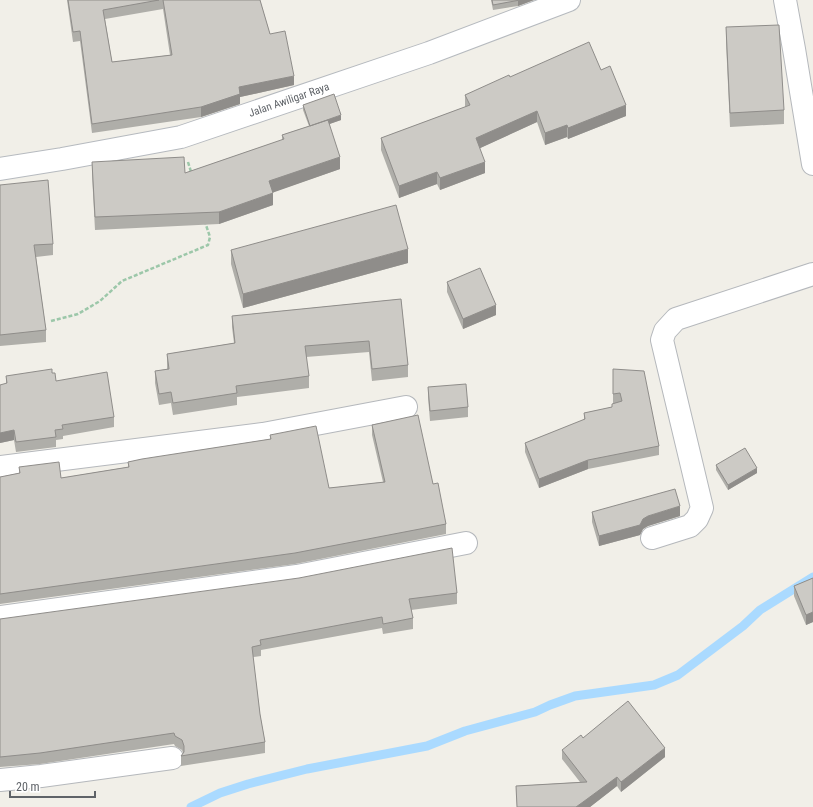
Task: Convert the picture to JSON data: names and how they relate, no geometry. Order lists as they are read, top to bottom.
{
  "streets": {
    "street": ["Jalan Awiligar Raya"]
  },
  "scale_bar": "20 m"
}
